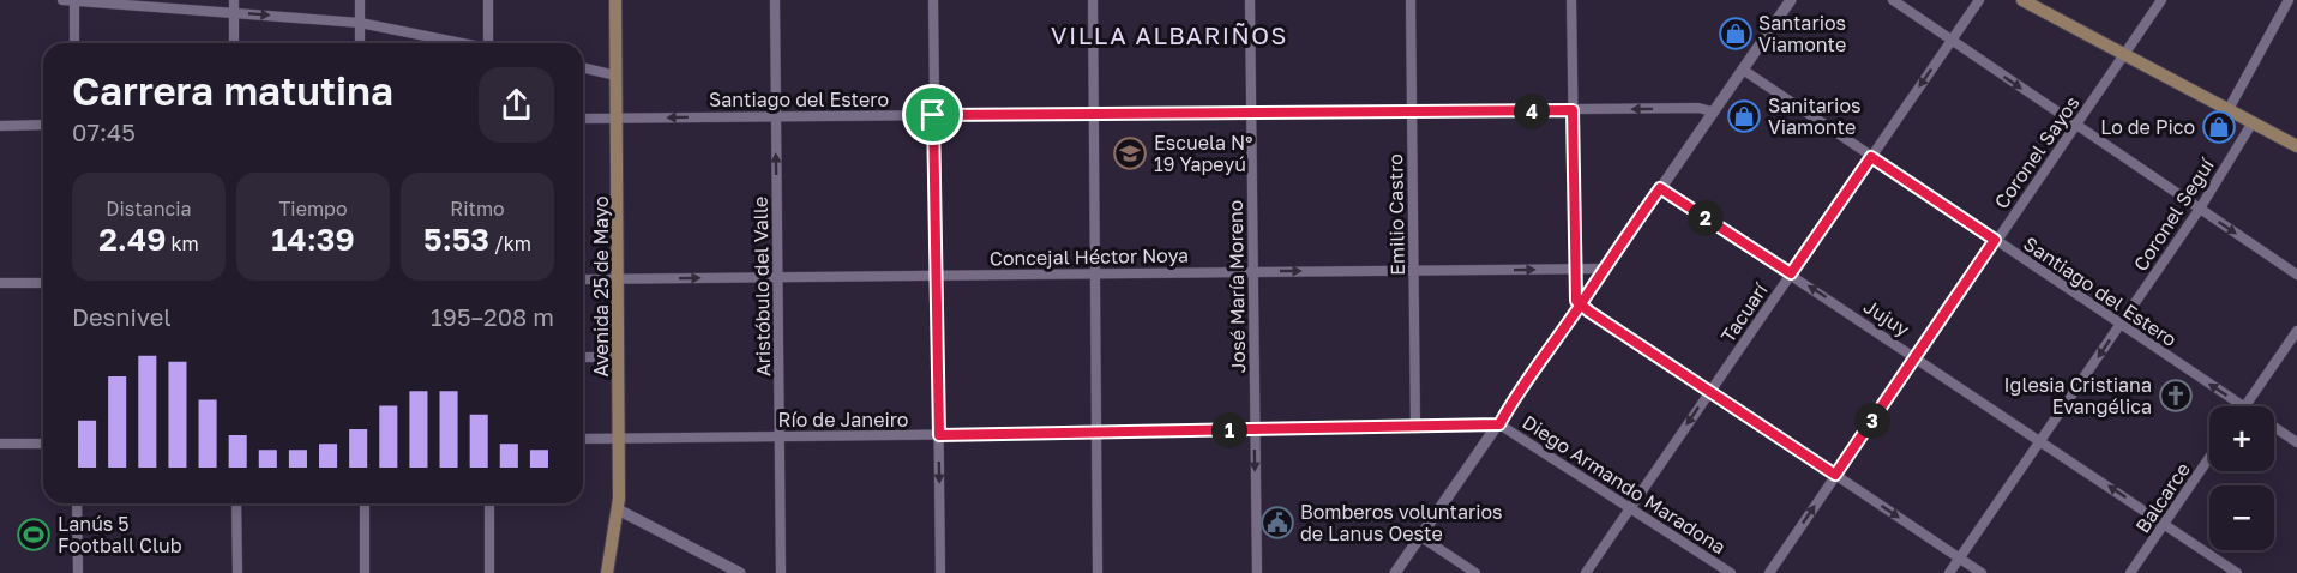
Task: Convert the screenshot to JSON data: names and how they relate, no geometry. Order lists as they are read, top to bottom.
{
  "streets": {
    "main road": ["Avenida 25 de Mayo"],
    "street": [
      "Santiago del Estero",
      "Coronel Sayos",
      "Emilio Castro",
      "Coronel Seguí",
      "Concejal Héctor Noya",
      "Aristóbulo del Valle",
      "José María Moreno",
      "Tacuarí",
      "Jujuy",
      "Río de Janeiro",
      "Diego Armando Maradona",
      "Balcarce"
    ]
  },
  "crossings": [
    ["Santiago del Estero", "Coronel Sayos"],
    ["Santiago del Estero", "Emilio Castro"],
    ["Santiago del Estero", "Coronel Seguí"],
    ["Santiago del Estero", "Avenida 25 de Mayo"],
    ["Santiago del Estero", "Aristóbulo del Valle"],
    ["Santiago del Estero", "José María Moreno"],
    ["Santiago del Estero", "Tacuarí"],
    ["Coronel Sayos", "Jujuy"],
    ["Emilio Castro", "Concejal Héctor Noya"],
    ["Emilio Castro", "Río de Janeiro"],
    ["Coronel Seguí", "Jujuy"],
    ["Concejal Héctor Noya", "Avenida 25 de Mayo"],
    ["Concejal Héctor Noya", "Aristóbulo del Valle"],
    ["Concejal Héctor Noya", "José María Moreno"],
    ["Avenida 25 de Mayo", "Río de Janeiro"],
    ["Aristóbulo del Valle", "Río de Janeiro"],
    ["José María Moreno", "Río de Janeiro"],
    ["Tacuarí", "Jujuy"],
    ["Tacuarí", "Diego Armando Maradona"],
    ["Jujuy", "Balcarce"],
    ["Río de Janeiro", "Diego Armando Maradona"]
  ],
  "one_way": ["Concejal Héctor Noya", "Tacuarí", "Jujuy"],
  "districts": ["VILLA ALBARIÑOS"],
  "places": {
    "shop": ["Santarios Viamonte", "Sanitarios Viamonte", "Lo de Pico"],
    "school or university": ["Escuela Nº 19 Yapeyú"],
    "church": ["Iglesia Cristiana Evangélica"],
    "public building": ["Bomberos voluntarios de Lanus Oeste"],
    "sports": ["Lanús 5 Football Club"]
  },
  "page": {
    "heading": ["Carrera matutina", "07:45"],
    "pins": [
      "4",
      "2",
      "3",
      "1"
    ],
    "stats": [
      ["Distancia", "2.49 km"],
      ["Tiempo", "14:39"],
      ["Ritmo", "5:53 /km"]
    ],
    "chart": ["Desnivel", "195–208 m"],
    "map_buttons": ["+", "−"]
  }
}
